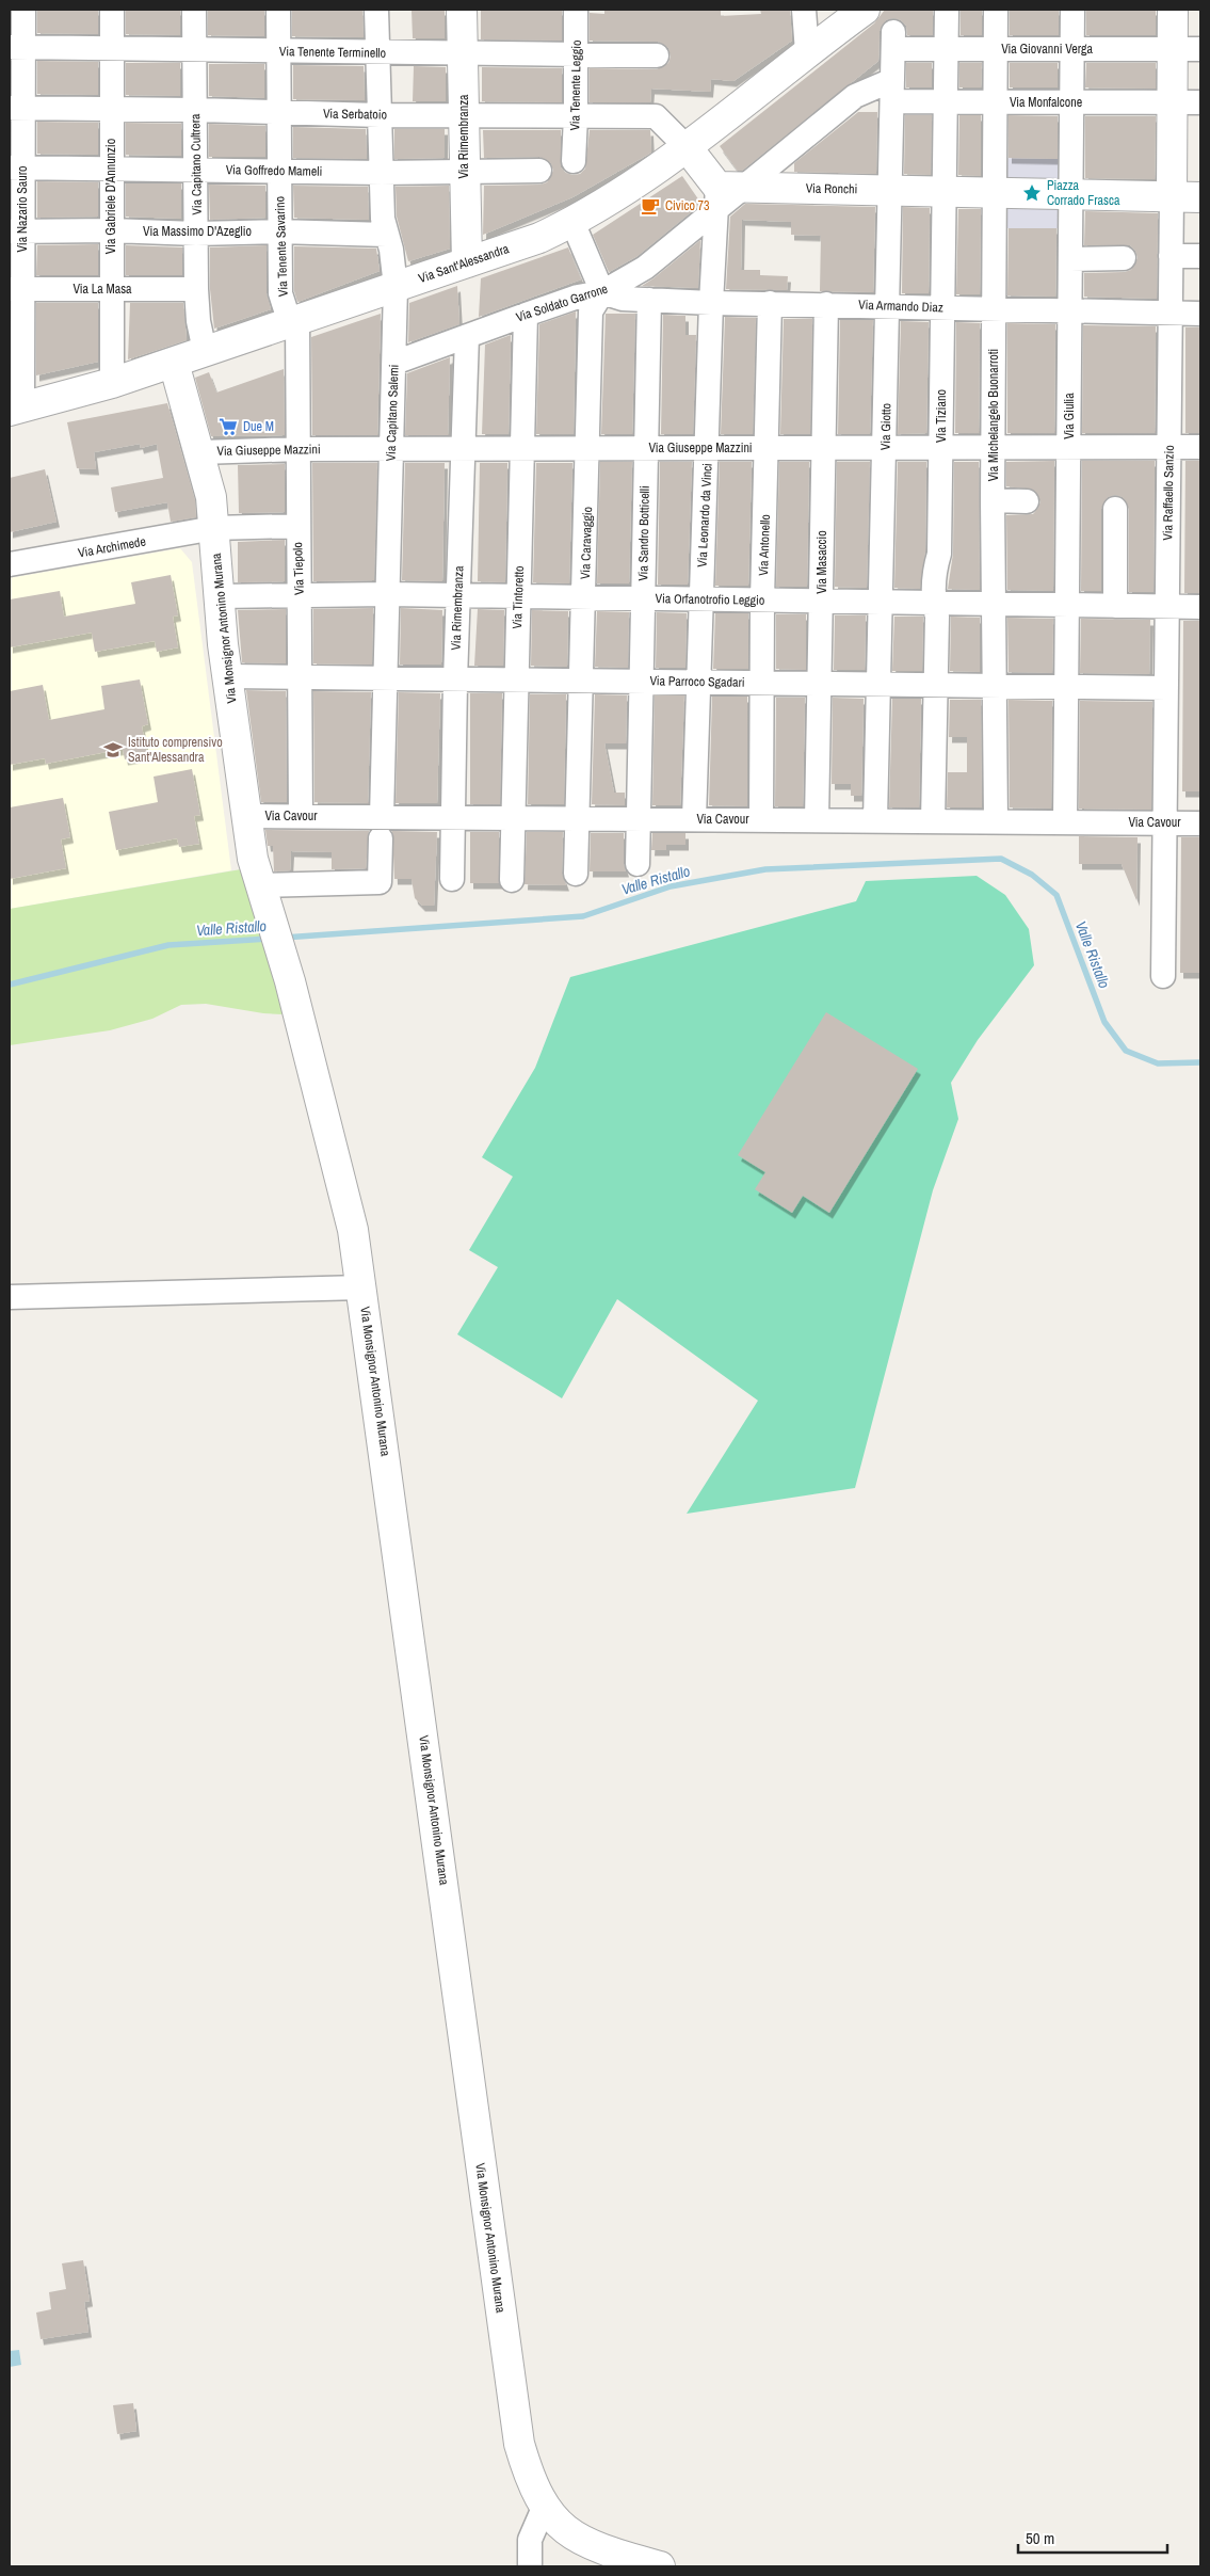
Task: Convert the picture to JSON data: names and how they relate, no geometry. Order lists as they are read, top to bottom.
{
  "streets": {
    "street": [
      "Via Giovanni Verga",
      "Via Tenente Terminello",
      "Via Tenente Leggio",
      "Via Monfalcone",
      "Via Serbatoio",
      "Via Rimembranza",
      "Via Capitano Cultrera",
      "Via Goffredo Mameli",
      "Via Ronchi",
      "Via Gabriele D'Annunzio",
      "Via Nazario Sauro",
      "Via Massimo D'Azeglio",
      "Via Tenente Savarino",
      "Via Sant'Alessandra",
      "Via La Masa",
      "Via Soldato Garrone",
      "Via Armando Diaz",
      "Via Capitano Salemi",
      "Via Michelangelo Buonarroti",
      "Via Tiziano",
      "Via Giulia",
      "Via Giotto",
      "Via Giuseppe Mazzini",
      "Via Raffaello Sanzio",
      "Via Leonardo da Vinci",
      "Via Sandro Botticelli",
      "Via Caravaggio",
      "Via Antonello",
      "Via Archimede",
      "Via Masaccio",
      "Via Tiepolo",
      "Via Tintoretto",
      "Via Orfanotrofio Leggio",
      "Via Monsignor Antonino Murana",
      "Via Parroco Sgadari",
      "Via Cavour"
    ]
  },
  "crossings": [
    ["Via Giovanni Verga", "Via Michelangelo Buonarroti"],
    ["Via Giovanni Verga", "Via Tiziano"],
    ["Via Giovanni Verga", "Via Giulia"],
    ["Via Giovanni Verga", "Via Giotto"],
    ["Via Giovanni Verga", "Via Raffaello Sanzio"],
    ["Via Tenente Terminello", "Via Tenente Leggio"],
    ["Via Tenente Terminello", "Via Rimembranza"],
    ["Via Tenente Terminello", "Via Capitano Cultrera"],
    ["Via Tenente Terminello", "Via Gabriele D'Annunzio"],
    ["Via Tenente Terminello", "Via Nazario Sauro"],
    ["Via Tenente Terminello", "Via Tenente Savarino"],
    ["Via Tenente Terminello", "Via Capitano Salemi"],
    ["Via Tenente Leggio", "Via Serbatoio"],
    ["Via Monfalcone", "Via Soldato Garrone"],
    ["Via Monfalcone", "Via Michelangelo Buonarroti"],
    ["Via Monfalcone", "Via Tiziano"],
    ["Via Monfalcone", "Via Giulia"],
    ["Via Monfalcone", "Via Giotto"],
    ["Via Monfalcone", "Via Raffaello Sanzio"],
    ["Via Serbatoio", "Via Rimembranza"],
    ["Via Serbatoio", "Via Capitano Cultrera"],
    ["Via Serbatoio", "Via Gabriele D'Annunzio"],
    ["Via Serbatoio", "Via Nazario Sauro"],
    ["Via Serbatoio", "Via Tenente Savarino"],
    ["Via Serbatoio", "Via Sant'Alessandra"],
    ["Via Serbatoio", "Via Capitano Salemi"],
    ["Via Rimembranza", "Via Goffredo Mameli"],
    ["Via Rimembranza", "Via Sant'Alessandra"],
    ["Via Rimembranza", "Via Soldato Garrone"],
    ["Via Rimembranza", "Via Giuseppe Mazzini"],
    ["Via Rimembranza", "Via Orfanotrofio Leggio"],
    ["Via Rimembranza", "Via Parroco Sgadari"],
    ["Via Rimembranza", "Via Cavour"],
    ["Via Capitano Cultrera", "Via Goffredo Mameli"],
    ["Via Capitano Cultrera", "Via Massimo D'Azeglio"],
    ["Via Capitano Cultrera", "Via Sant'Alessandra"],
    ["Via Capitano Cultrera", "Via La Masa"],
    ["Via Goffredo Mameli", "Via Gabriele D'Annunzio"],
    ["Via Goffredo Mameli", "Via Nazario Sauro"],
    ["Via Goffredo Mameli", "Via Tenente Savarino"],
    ["Via Goffredo Mameli", "Via Capitano Salemi"],
    ["Via Ronchi", "Via Soldato Garrone"],
    ["Via Ronchi", "Via Michelangelo Buonarroti"],
    ["Via Ronchi", "Via Tiziano"],
    ["Via Ronchi", "Via Giulia"],
    ["Via Ronchi", "Via Giotto"],
    ["Via Ronchi", "Via Leonardo da Vinci"],
    ["Via Gabriele D'Annunzio", "Via Massimo D'Azeglio"],
    ["Via Gabriele D'Annunzio", "Via Sant'Alessandra"],
    ["Via Gabriele D'Annunzio", "Via La Masa"],
    ["Via Nazario Sauro", "Via Massimo D'Azeglio"],
    ["Via Nazario Sauro", "Via Sant'Alessandra"],
    ["Via Nazario Sauro", "Via La Masa"],
    ["Via Massimo D'Azeglio", "Via Tenente Savarino"],
    ["Via Massimo D'Azeglio", "Via Capitano Salemi"],
    ["Via Tenente Savarino", "Via Sant'Alessandra"],
    ["Via Tenente Savarino", "Via Tiepolo"],
    ["Via Sant'Alessandra", "Via Capitano Salemi"],
    ["Via Sant'Alessandra", "Via Tiepolo"],
    ["Via Sant'Alessandra", "Via Monsignor Antonino Murana"],
    ["Via Soldato Garrone", "Via Armando Diaz"],
    ["Via Soldato Garrone", "Via Capitano Salemi"],
    ["Via Soldato Garrone", "Via Giotto"],
    ["Via Soldato Garrone", "Via Leonardo da Vinci"],
    ["Via Soldato Garrone", "Via Caravaggio"],
    ["Via Soldato Garrone", "Via Tintoretto"],
    ["Via Armando Diaz", "Via Michelangelo Buonarroti"],
    ["Via Armando Diaz", "Via Tiziano"],
    ["Via Armando Diaz", "Via Giulia"],
    ["Via Armando Diaz", "Via Giotto"],
    ["Via Armando Diaz", "Via Raffaello Sanzio"],
    ["Via Armando Diaz", "Via Leonardo da Vinci"],
    ["Via Armando Diaz", "Via Sandro Botticelli"],
    ["Via Armando Diaz", "Via Caravaggio"],
    ["Via Armando Diaz", "Via Antonello"],
    ["Via Armando Diaz", "Via Masaccio"],
    ["Via Capitano Salemi", "Via Giuseppe Mazzini"],
    ["Via Capitano Salemi", "Via Orfanotrofio Leggio"],
    ["Via Capitano Salemi", "Via Monsignor Antonino Murana"],
    ["Via Capitano Salemi", "Via Parroco Sgadari"],
    ["Via Capitano Salemi", "Via Cavour"],
    ["Via Michelangelo Buonarroti", "Via Giuseppe Mazzini"],
    ["Via Michelangelo Buonarroti", "Via Orfanotrofio Leggio"],
    ["Via Michelangelo Buonarroti", "Via Parroco Sgadari"],
    ["Via Michelangelo Buonarroti", "Via Cavour"],
    ["Via Tiziano", "Via Giuseppe Mazzini"],
    ["Via Tiziano", "Via Orfanotrofio Leggio"],
    ["Via Tiziano", "Via Parroco Sgadari"],
    ["Via Tiziano", "Via Cavour"],
    ["Via Giulia", "Via Giuseppe Mazzini"],
    ["Via Giulia", "Via Orfanotrofio Leggio"],
    ["Via Giulia", "Via Parroco Sgadari"],
    ["Via Giulia", "Via Cavour"],
    ["Via Giotto", "Via Giuseppe Mazzini"],
    ["Via Giotto", "Via Orfanotrofio Leggio"],
    ["Via Giotto", "Via Parroco Sgadari"],
    ["Via Giotto", "Via Cavour"],
    ["Via Giuseppe Mazzini", "Via Raffaello Sanzio"],
    ["Via Giuseppe Mazzini", "Via Leonardo da Vinci"],
    ["Via Giuseppe Mazzini", "Via Sandro Botticelli"],
    ["Via Giuseppe Mazzini", "Via Caravaggio"],
    ["Via Giuseppe Mazzini", "Via Antonello"],
    ["Via Giuseppe Mazzini", "Via Masaccio"],
    ["Via Giuseppe Mazzini", "Via Tiepolo"],
    ["Via Giuseppe Mazzini", "Via Tintoretto"],
    ["Via Giuseppe Mazzini", "Via Monsignor Antonino Murana"],
    ["Via Raffaello Sanzio", "Via Orfanotrofio Leggio"],
    ["Via Raffaello Sanzio", "Via Parroco Sgadari"],
    ["Via Raffaello Sanzio", "Via Cavour"],
    ["Via Leonardo da Vinci", "Via Orfanotrofio Leggio"],
    ["Via Leonardo da Vinci", "Via Parroco Sgadari"],
    ["Via Leonardo da Vinci", "Via Cavour"],
    ["Via Sandro Botticelli", "Via Orfanotrofio Leggio"],
    ["Via Sandro Botticelli", "Via Parroco Sgadari"],
    ["Via Sandro Botticelli", "Via Cavour"],
    ["Via Caravaggio", "Via Orfanotrofio Leggio"],
    ["Via Caravaggio", "Via Parroco Sgadari"],
    ["Via Caravaggio", "Via Cavour"],
    ["Via Antonello", "Via Orfanotrofio Leggio"],
    ["Via Antonello", "Via Parroco Sgadari"],
    ["Via Antonello", "Via Cavour"],
    ["Via Archimede", "Via Tiepolo"],
    ["Via Archimede", "Via Monsignor Antonino Murana"],
    ["Via Masaccio", "Via Orfanotrofio Leggio"],
    ["Via Masaccio", "Via Parroco Sgadari"],
    ["Via Masaccio", "Via Cavour"],
    ["Via Tiepolo", "Via Orfanotrofio Leggio"],
    ["Via Tiepolo", "Via Parroco Sgadari"],
    ["Via Tiepolo", "Via Cavour"],
    ["Via Tintoretto", "Via Orfanotrofio Leggio"],
    ["Via Tintoretto", "Via Parroco Sgadari"],
    ["Via Tintoretto", "Via Cavour"],
    ["Via Orfanotrofio Leggio", "Via Monsignor Antonino Murana"],
    ["Via Monsignor Antonino Murana", "Via Parroco Sgadari"],
    ["Via Monsignor Antonino Murana", "Via Cavour"]
  ],
  "water": ["Valle Ristallo"],
  "places": {
    "place": ["Piazza Corrado Frasca"],
    "cafe": ["Civico 73"],
    "supermarket": ["Due M"],
    "school or university": ["Istituto comprensivo Sant'Alessandra"]
  },
  "scale_bar": "50 m"
}
